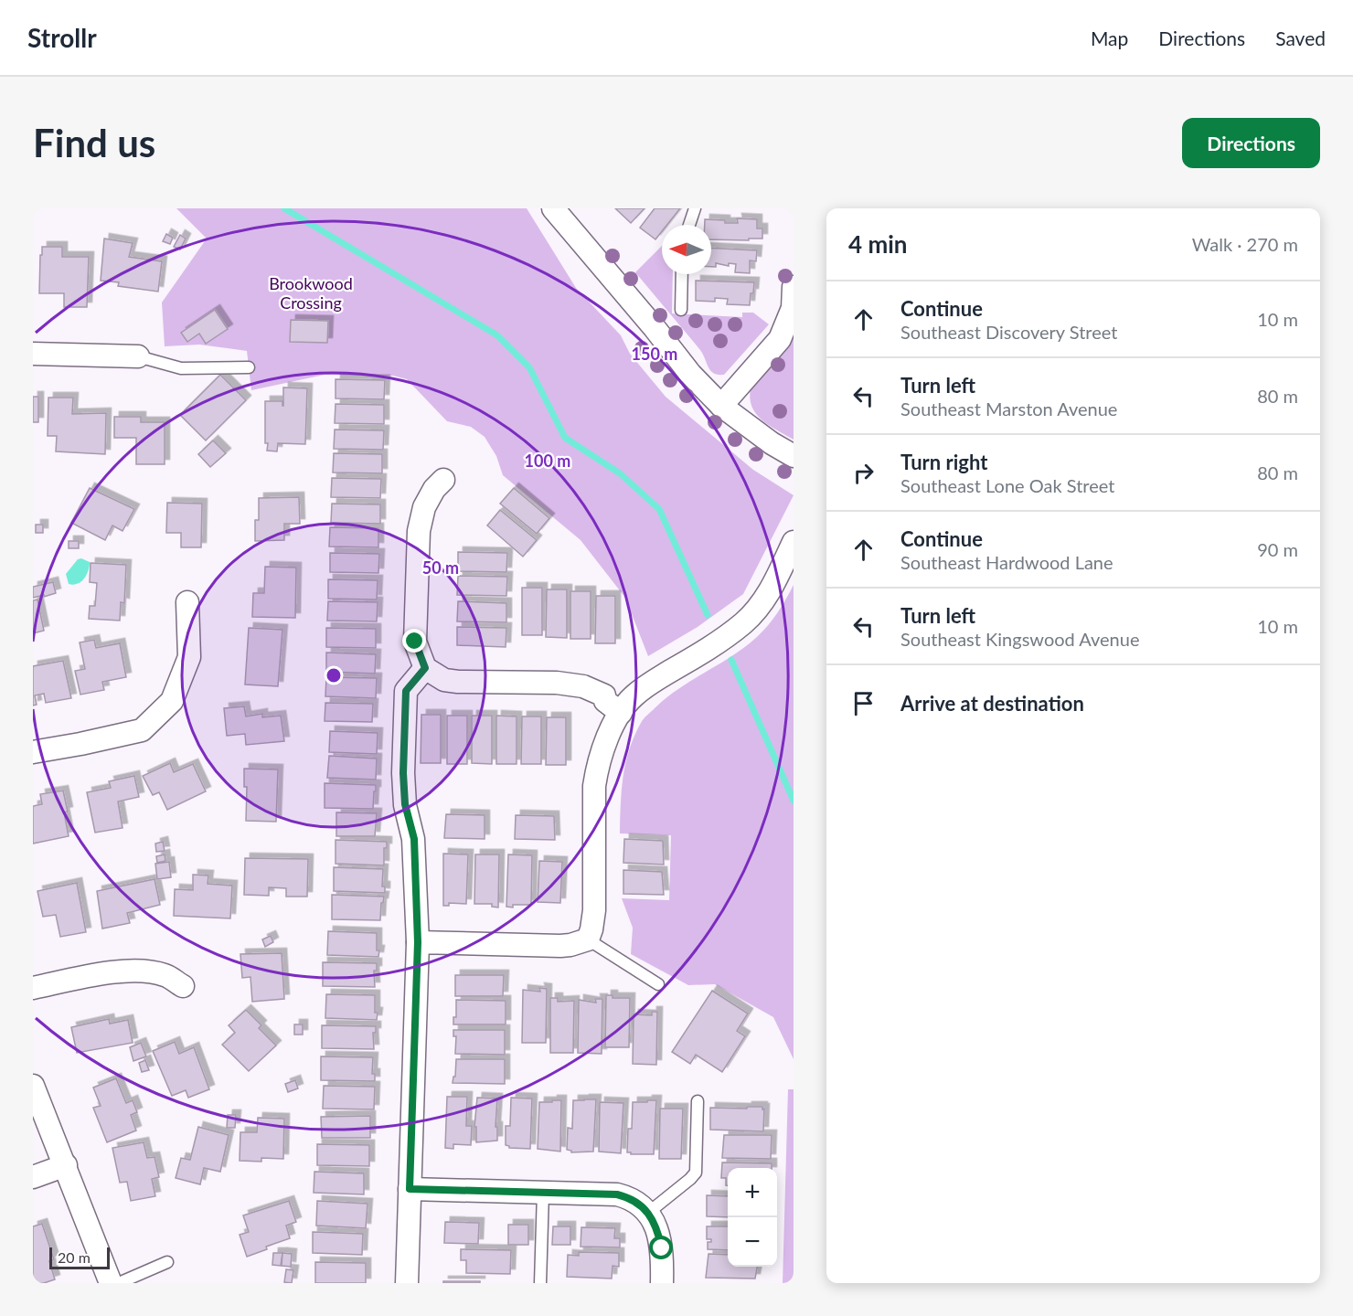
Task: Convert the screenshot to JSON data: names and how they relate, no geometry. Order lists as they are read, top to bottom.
{
  "parks": ["Brookwood Crossing"],
  "scale_bar": "20 m",
  "north": "left",
  "page": {
    "header": "Strollr",
    "nav": ["Map", "Directions", "Saved"],
    "buttons": "Directions",
    "title": "Find us",
    "heading": ["4 min", "Walk · 270 m"],
    "list": [
      ["Continue", "Southeast Discovery Street", "10 m"],
      ["Turn left", "Southeast Marston Avenue", "80 m"],
      ["Turn right", "Southeast Lone Oak Street", "80 m"],
      ["Continue", "Southeast Hardwood Lane", "90 m"],
      ["Turn left", "Southeast Kingswood Avenue", "10 m"],
      "Arrive at destination"
    ],
    "map_buttons": ["+", "−"],
    "scale": "20 m"
  },
  "rings": ["150 m", "100 m", "50 m"]
}
